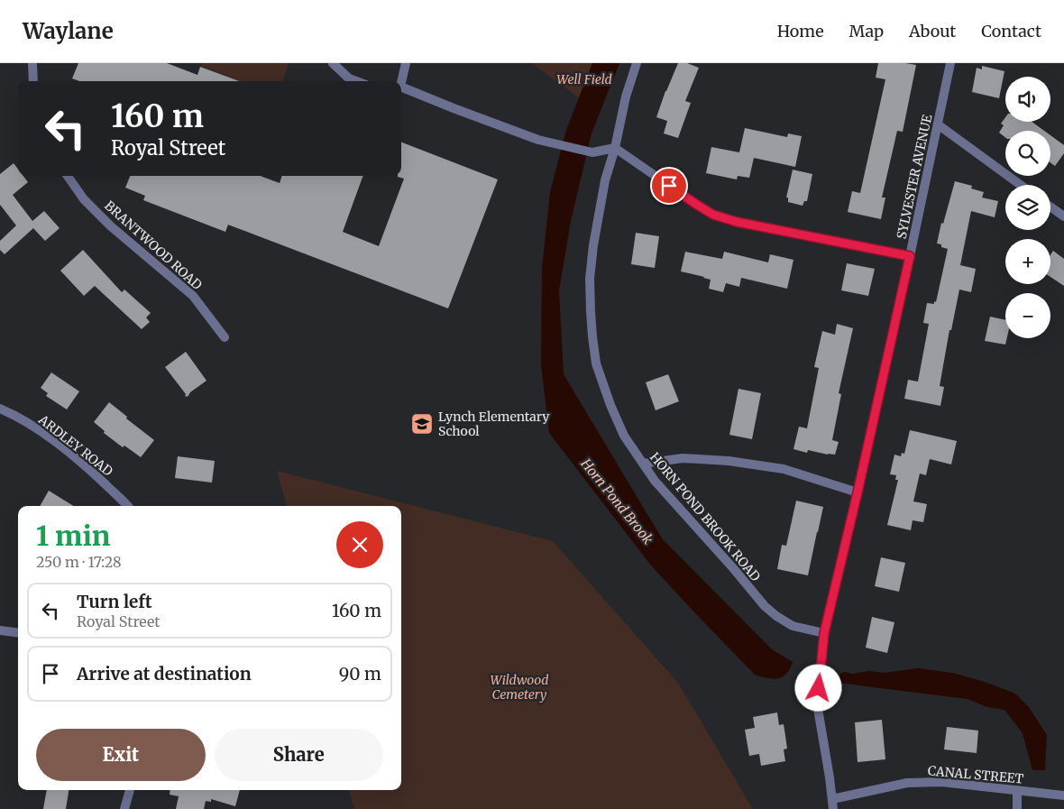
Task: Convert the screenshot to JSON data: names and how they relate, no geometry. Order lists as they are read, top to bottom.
{
  "streets": {
    "street": [
      "SYLVESTER AVENUE",
      "BRANTWOOD ROAD",
      "ARDLEY ROAD",
      "HORN POND BROOK ROAD",
      "CANAL STREET"
    ]
  },
  "crossings": [
    ["SYLVESTER AVENUE", "HORN POND BROOK ROAD"],
    ["SYLVESTER AVENUE", "CANAL STREET"]
  ],
  "water": ["Horn Pond Brook"],
  "parks": ["Well Field", "Wildwood Cemetery"],
  "places": {
    "school or university": ["Lynch Elementary School"]
  },
  "page": {
    "header": "Waylane",
    "nav": [
      "Home",
      "Map",
      "About",
      "Contact"
    ],
    "map_buttons": ["+", "−"],
    "turn": ["160 m", "Royal Street"],
    "heading": ["1 min", "250 m · 17:28"],
    "list": [
      {
        "name": "Turn left",
        "note": "Royal Street",
        "value": "160 m"
      },
      {
        "name": "Arrive at destination",
        "value": "90 m"
      }
    ],
    "buttons": ["Exit", "Share"]
  }
}
